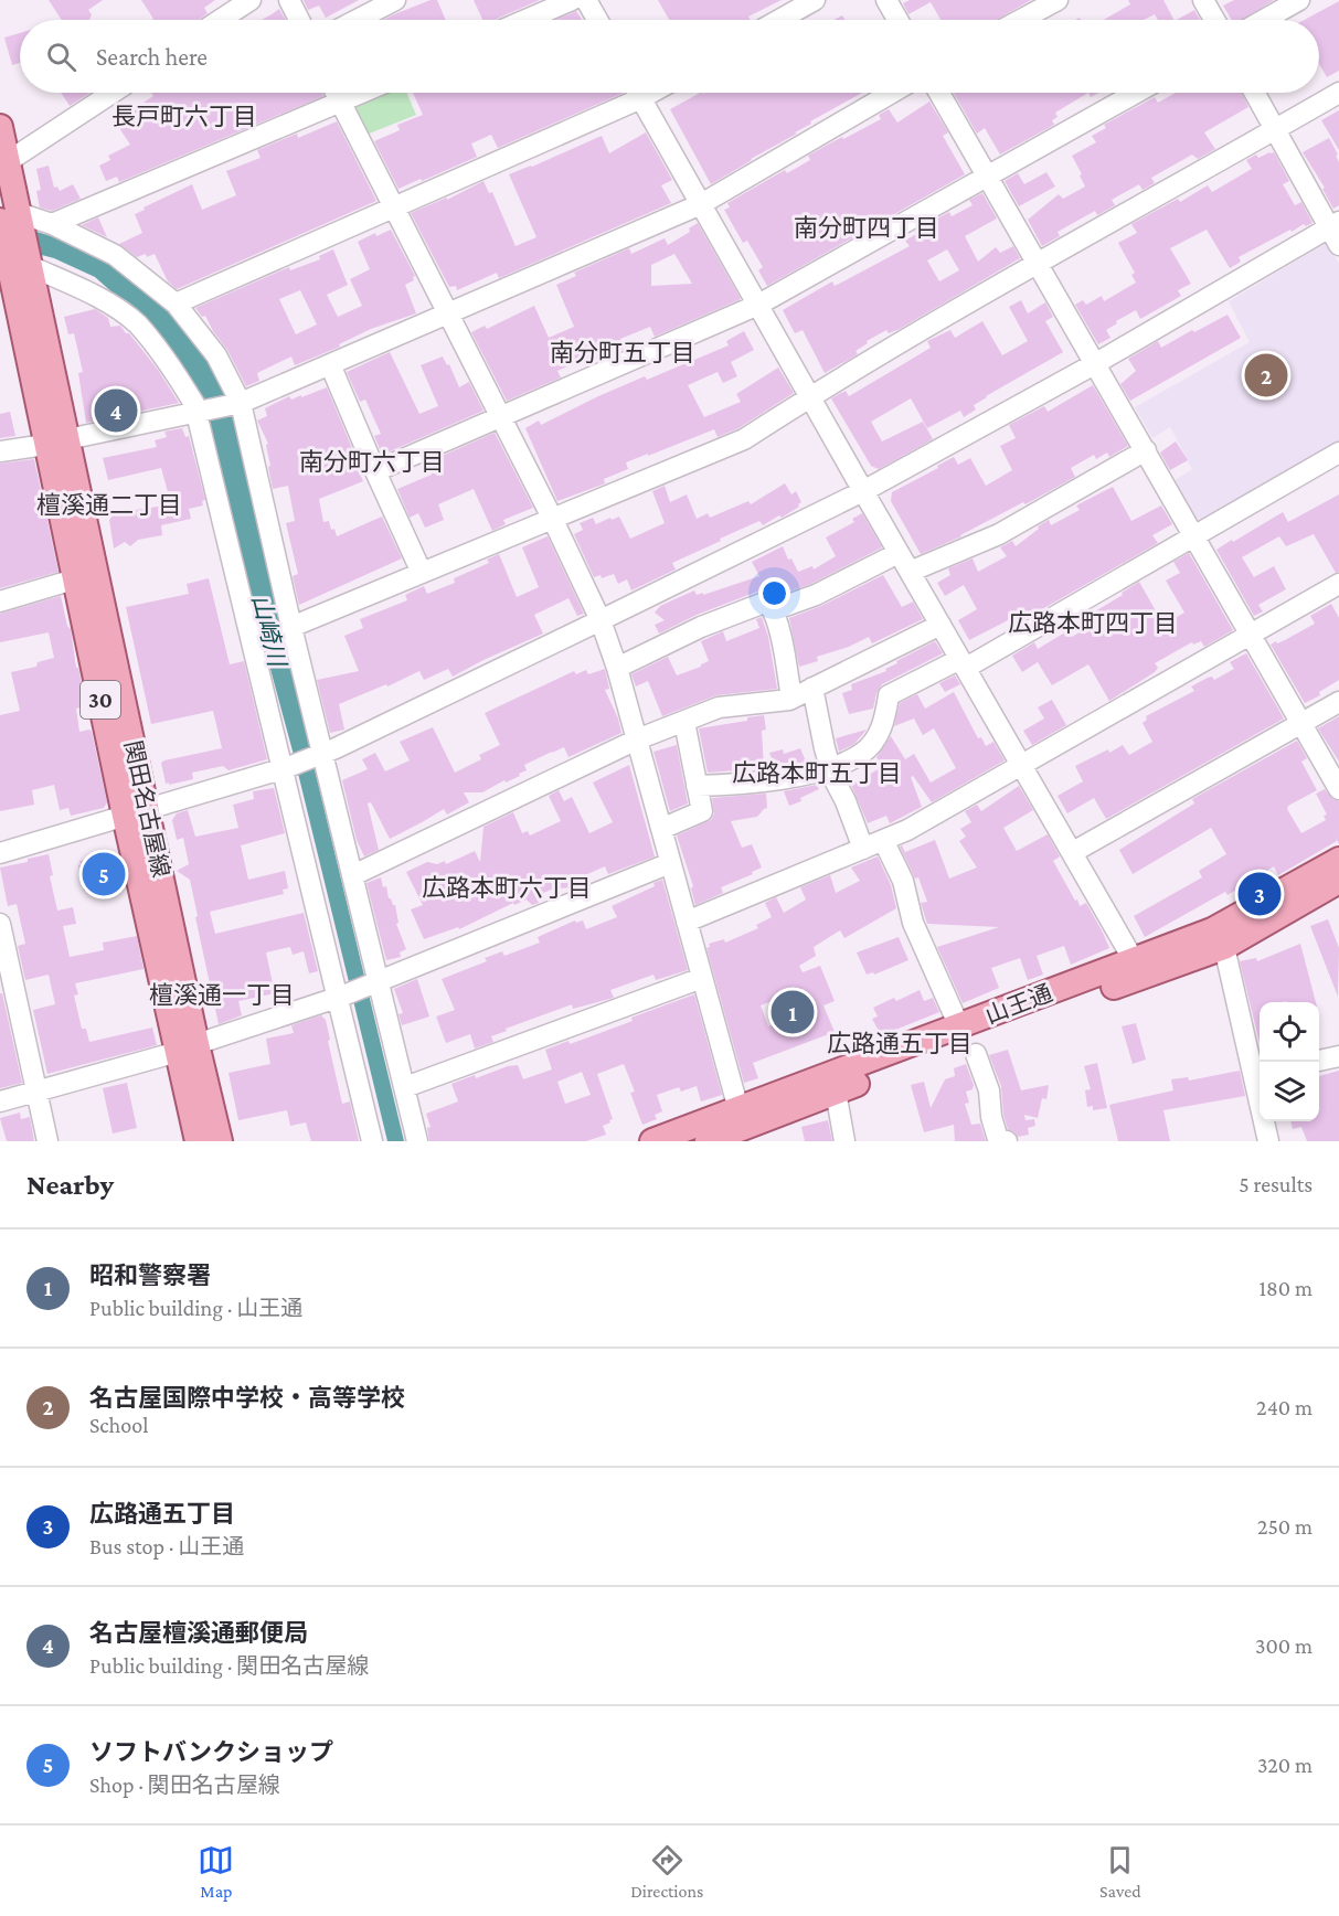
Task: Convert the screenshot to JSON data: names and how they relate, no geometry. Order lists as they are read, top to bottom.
{
  "streets": {
    "main road": ["30", "関田名古屋線", "山王通"]
  },
  "districts": [
    "長戸町六丁目",
    "南分町四丁目",
    "南分町五丁目",
    "南分町六丁目",
    "檀溪通二丁目",
    "広路本町四丁目",
    "広路本町五丁目",
    "広路本町六丁目",
    "檀溪通一丁目",
    "広路通五丁目"
  ],
  "water": ["山崎川"],
  "page": {
    "search": "Search here",
    "pins": [
      "2",
      "4",
      "5",
      "3",
      "1"
    ],
    "heading": ["Nearby", "5 results"],
    "list": [
      {
        "mark": "1",
        "name": "昭和警察署",
        "note": "Public building · 山王通",
        "value": "180 m"
      },
      {
        "mark": "2",
        "name": "名古屋国際中学校・高等学校",
        "note": "School",
        "value": "240 m"
      },
      {
        "mark": "3",
        "name": "広路通五丁目",
        "note": "Bus stop · 山王通",
        "value": "250 m"
      },
      {
        "mark": "4",
        "name": "名古屋檀溪通郵便局",
        "note": "Public building · 関田名古屋線",
        "value": "300 m"
      },
      {
        "mark": "5",
        "name": "ソフトバンクショップ",
        "note": "Shop · 関田名古屋線",
        "value": "320 m"
      }
    ],
    "nav": ["Map", "Directions", "Saved"]
  }
}
